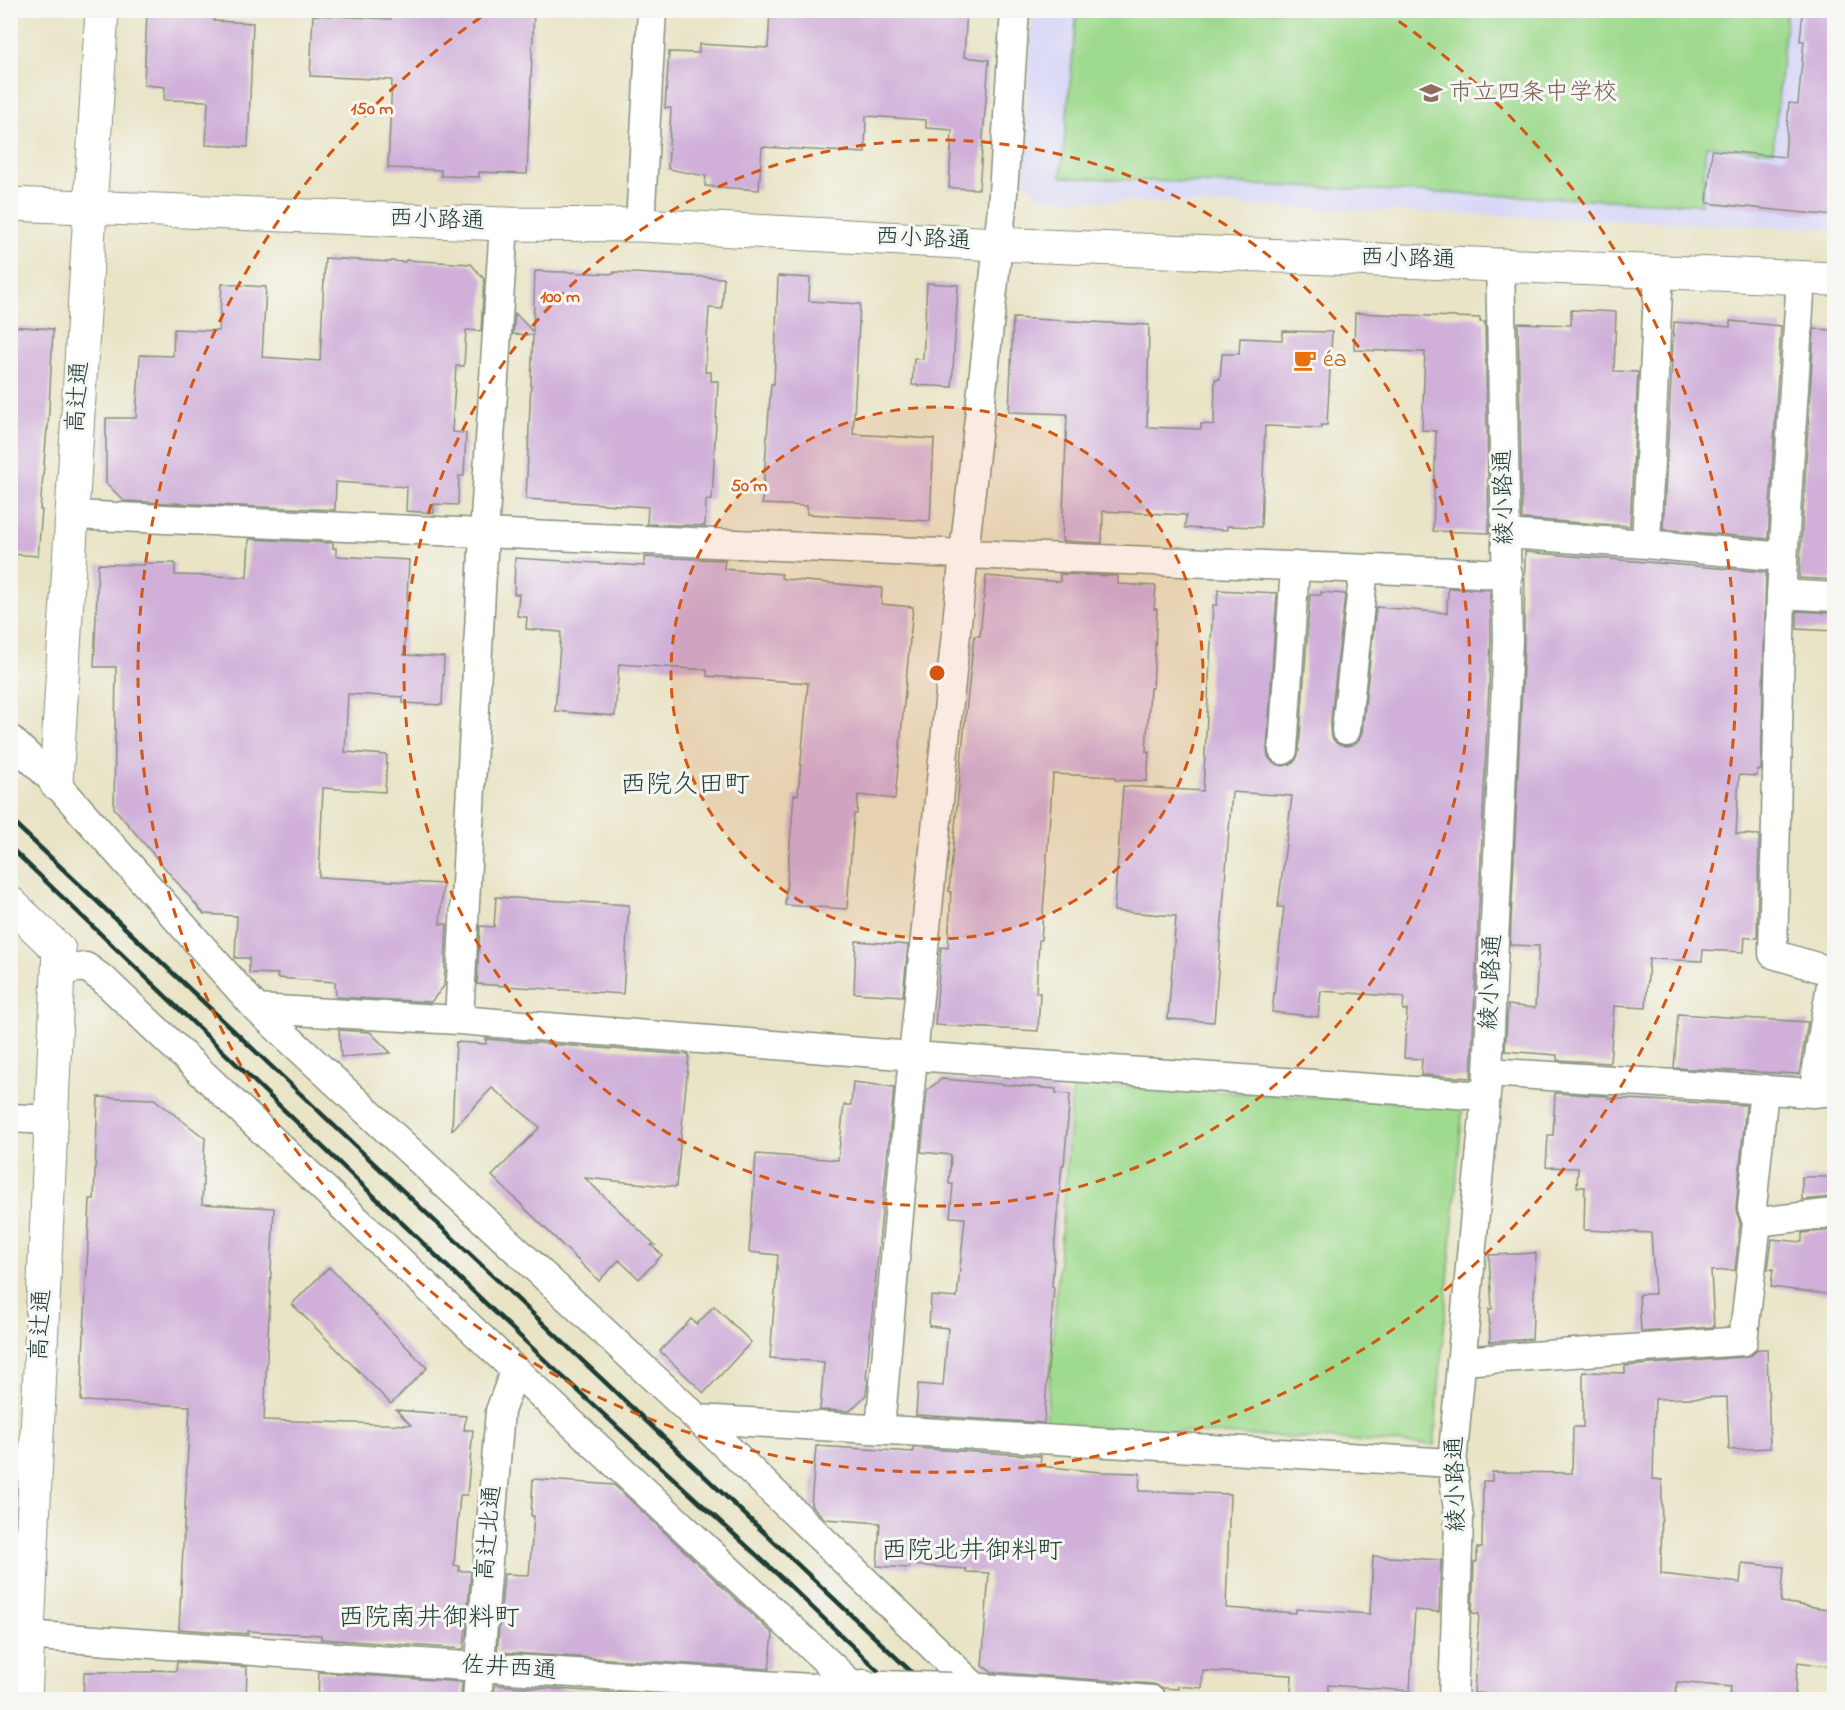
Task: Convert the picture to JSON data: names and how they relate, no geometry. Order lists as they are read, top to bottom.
{
  "streets": {
    "street": [
      "西小路通",
      "高辻通",
      "綾小路通",
      "高辻北通",
      "佐井西通"
    ]
  },
  "crossings": [
    ["西小路通", "高辻通"],
    ["西小路通", "綾小路通"],
    ["高辻通", "佐井西通"],
    ["高辻北通", "佐井西通"]
  ],
  "districts": ["西院久田町", "西院北井御料町", "西院南井御料町"],
  "places": {
    "school or university": ["市立四条中学校"],
    "cafe": ["éa"]
  },
  "rings": ["150 m", "100 m", "50 m"]
}
